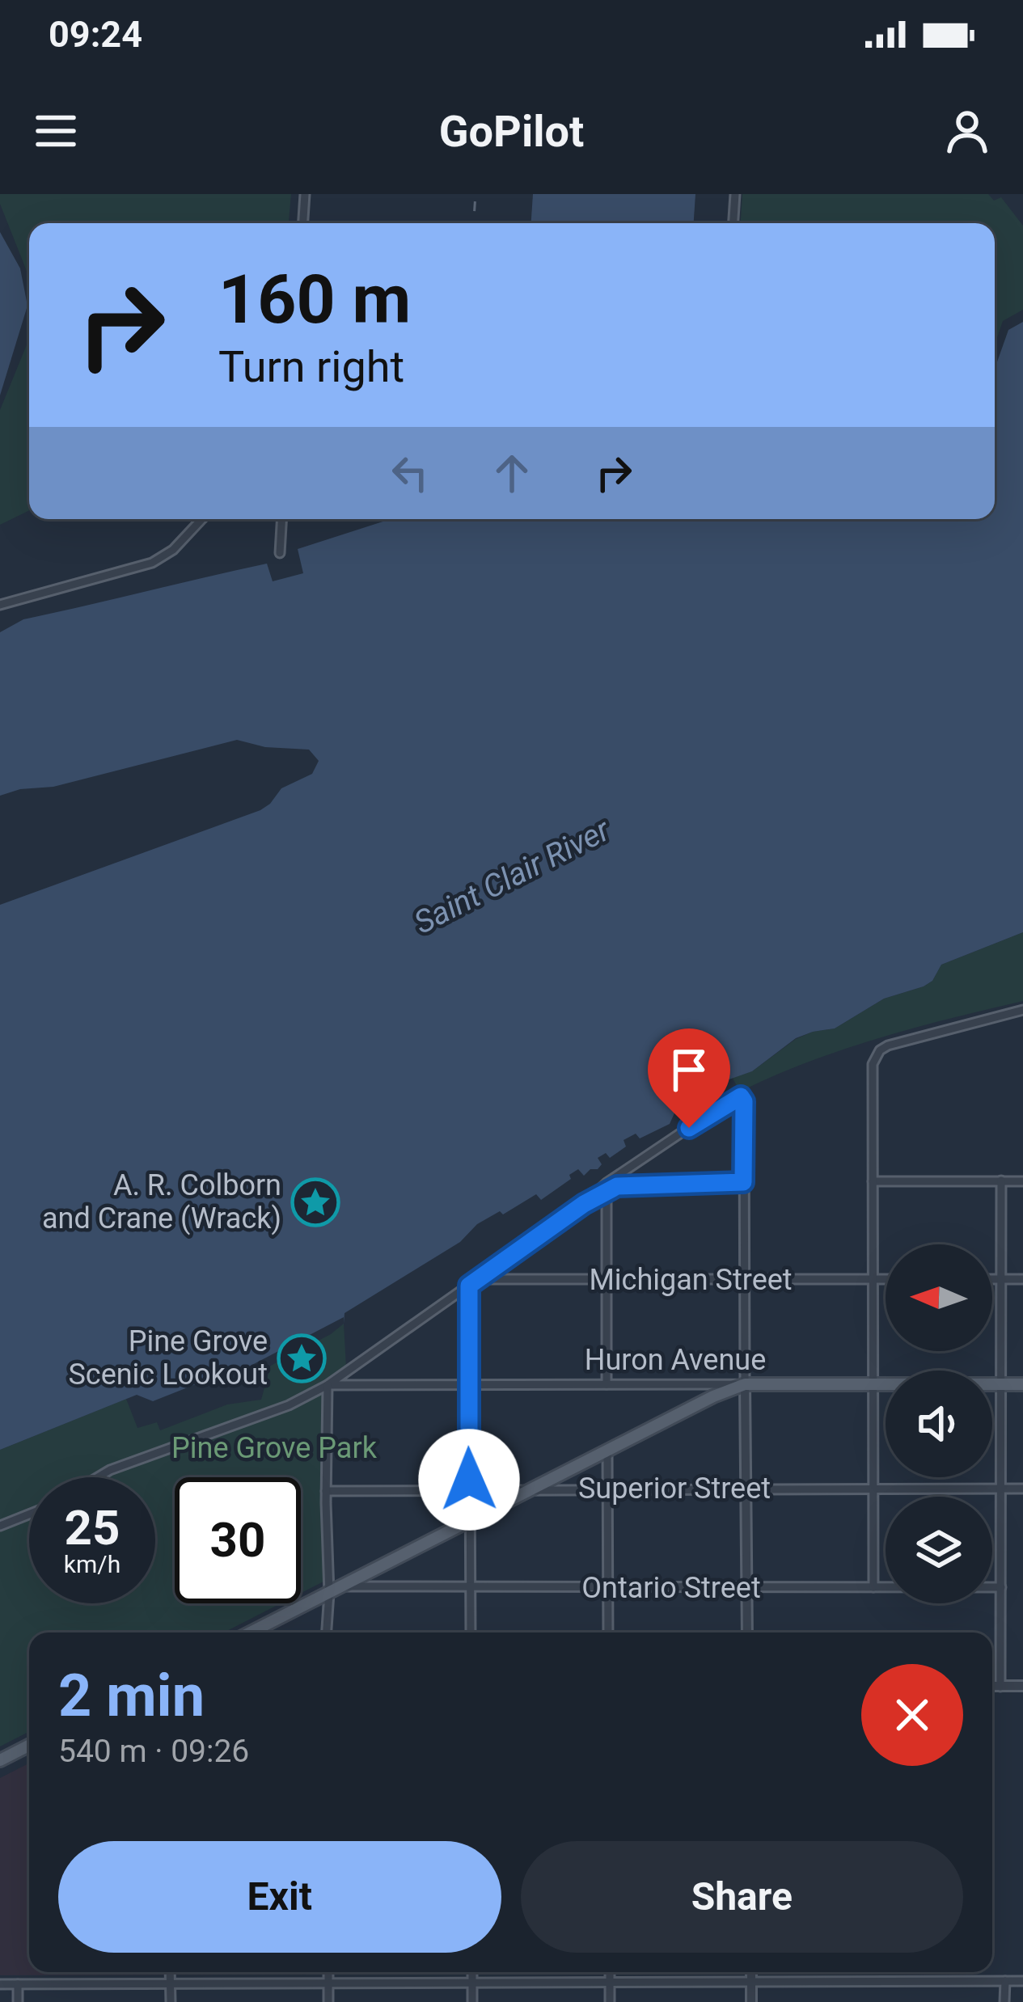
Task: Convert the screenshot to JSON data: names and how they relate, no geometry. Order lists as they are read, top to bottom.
{
  "streets": {
    "main road": ["Huron Avenue"],
    "street": ["Michigan Street", "Superior Street", "Ontario Street"]
  },
  "water": ["Saint Clair River"],
  "parks": ["Pine Grove Park"],
  "places": {
    "place": ["A. R. Colborn and Crane (Wrack)", "Pine Grove Scenic Lookout"]
  },
  "north": "left",
  "page": {
    "status": "09:24",
    "header": "GoPilot",
    "turn": ["160 m", "Turn right"],
    "speed": "25 km/h",
    "limit": "30",
    "heading": ["2 min", "540 m · 09:26"],
    "buttons": ["Exit", "Share"]
  }
}
